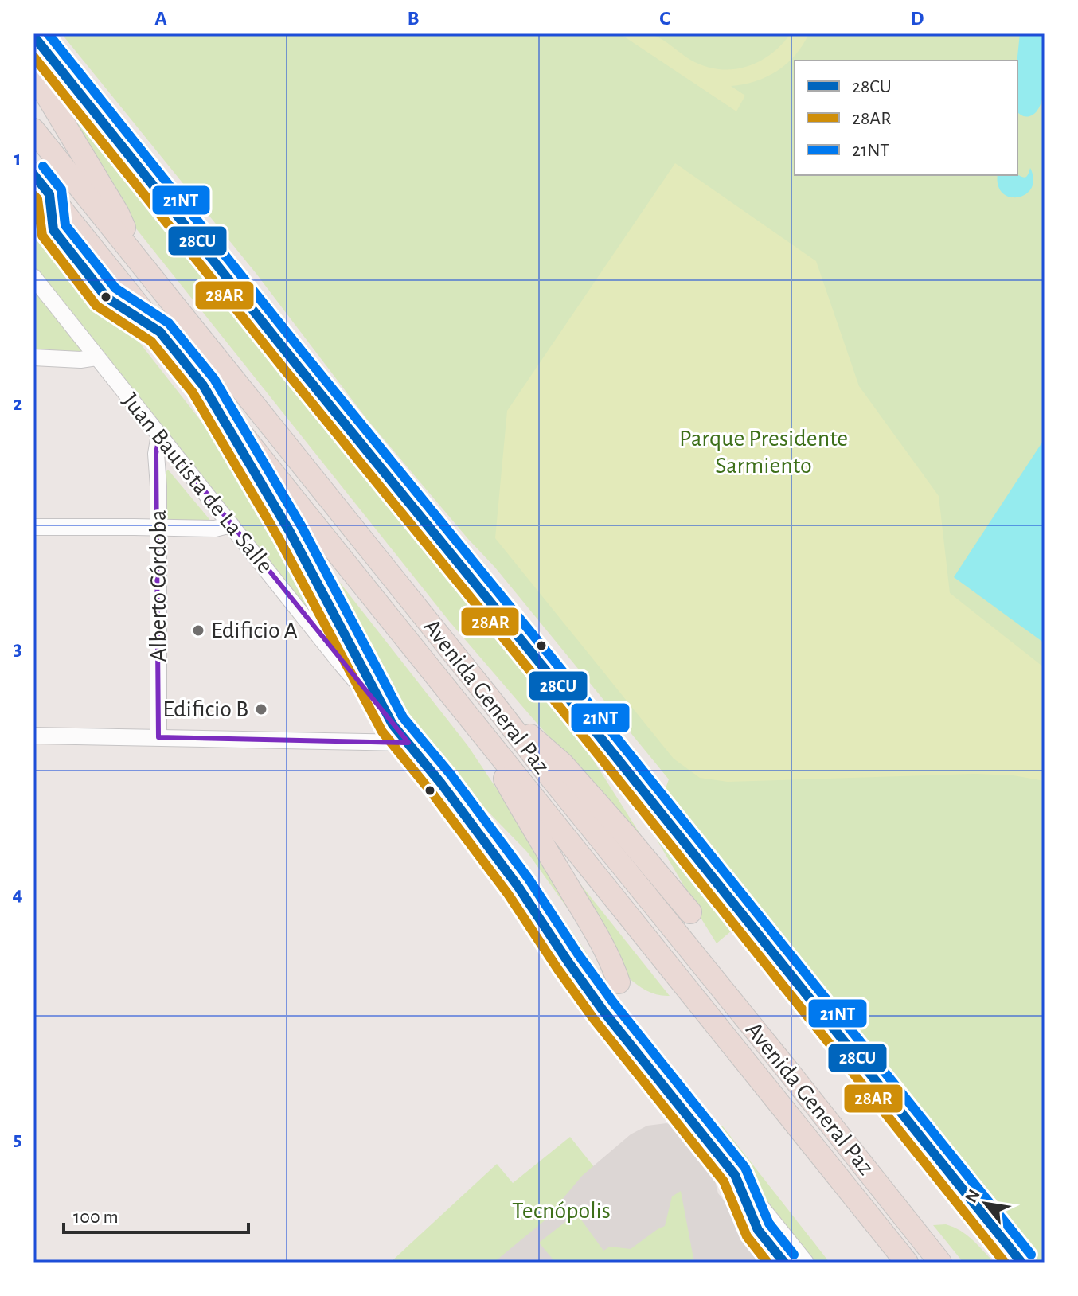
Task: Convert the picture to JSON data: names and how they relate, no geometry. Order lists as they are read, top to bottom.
{
  "streets": {
    "highway": ["Avenida General Paz"],
    "street": ["Juan Bautista de La Salle", "Alberto Córdoba"]
  },
  "crossings": [
    ["Juan Bautista de La Salle", "Alberto Córdoba"]
  ],
  "parks": ["Parque Presidente Sarmiento", "Tecnópolis"],
  "places": ["Edificio A", "Edificio B"],
  "lines": ["transit line 21NT", "transit line 28CU", "transit line 28AR"],
  "legend": ["28CU", "28AR", "21NT"],
  "scale_bar": "100 m",
  "north": "top left",
  "grid": {
    "columns": [
      "A",
      "B",
      "C",
      "D"
    ],
    "rows": [
      "1",
      "2",
      "3",
      "4",
      "5"
    ]
  }
}
